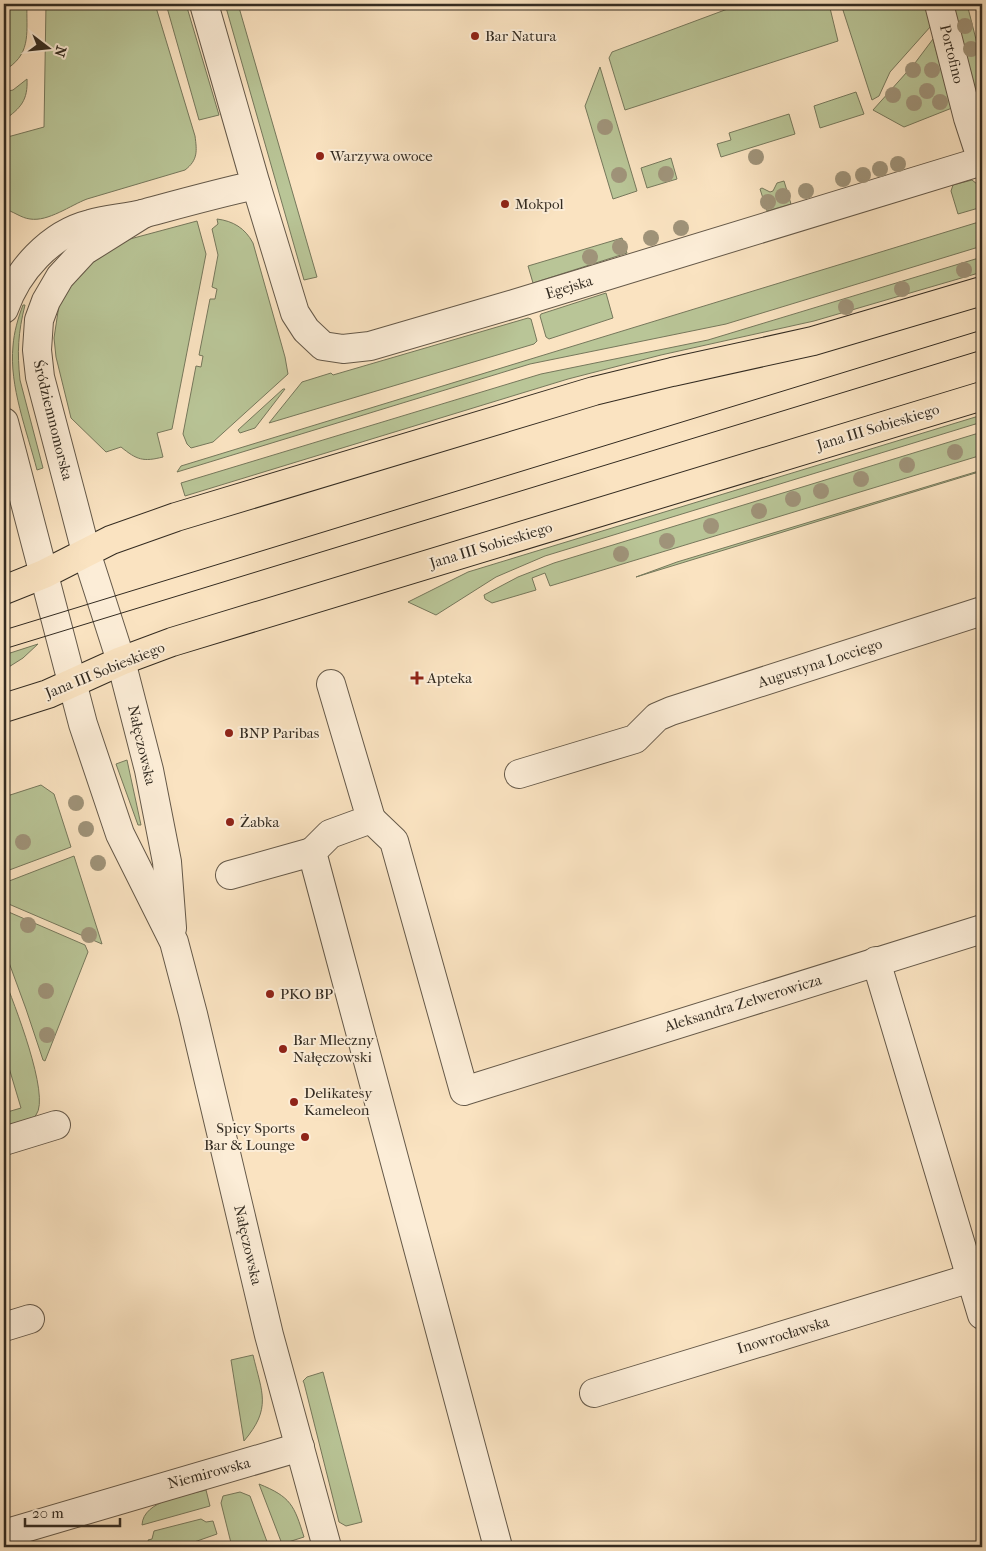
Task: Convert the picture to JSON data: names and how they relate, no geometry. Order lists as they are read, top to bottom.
{
  "streets": {
    "main road": ["Jana III Sobieskiego"],
    "street": [
      "Portofino",
      "Egejska",
      "Śródziemnomorska",
      "Augustyna Locciego",
      "Nałęczowska",
      "Aleksandra Zelwerowicza",
      "Inowrocławska",
      "Niemirowska"
    ]
  },
  "crossings": [
    ["Portofino", "Egejska"],
    ["Egejska", "Śródziemnomorska"],
    ["Śródziemnomorska", "Nałęczowska"],
    ["Jana III Sobieskiego", "Nałęczowska"],
    ["Nałęczowska", "Niemirowska"]
  ],
  "places": {
    "other": [
      "Bar Natura",
      "Warzywa owoce",
      "Mokpol",
      "BNP Paribas",
      "Żabka",
      "PKO BP",
      "Bar Mleczny Nałęczowski",
      "Delikatesy Kameleon",
      "Spicy Sports Bar & Lounge"
    ],
    "health": ["Apteka"]
  },
  "scale_bar": "20 m",
  "north": "right"
}
